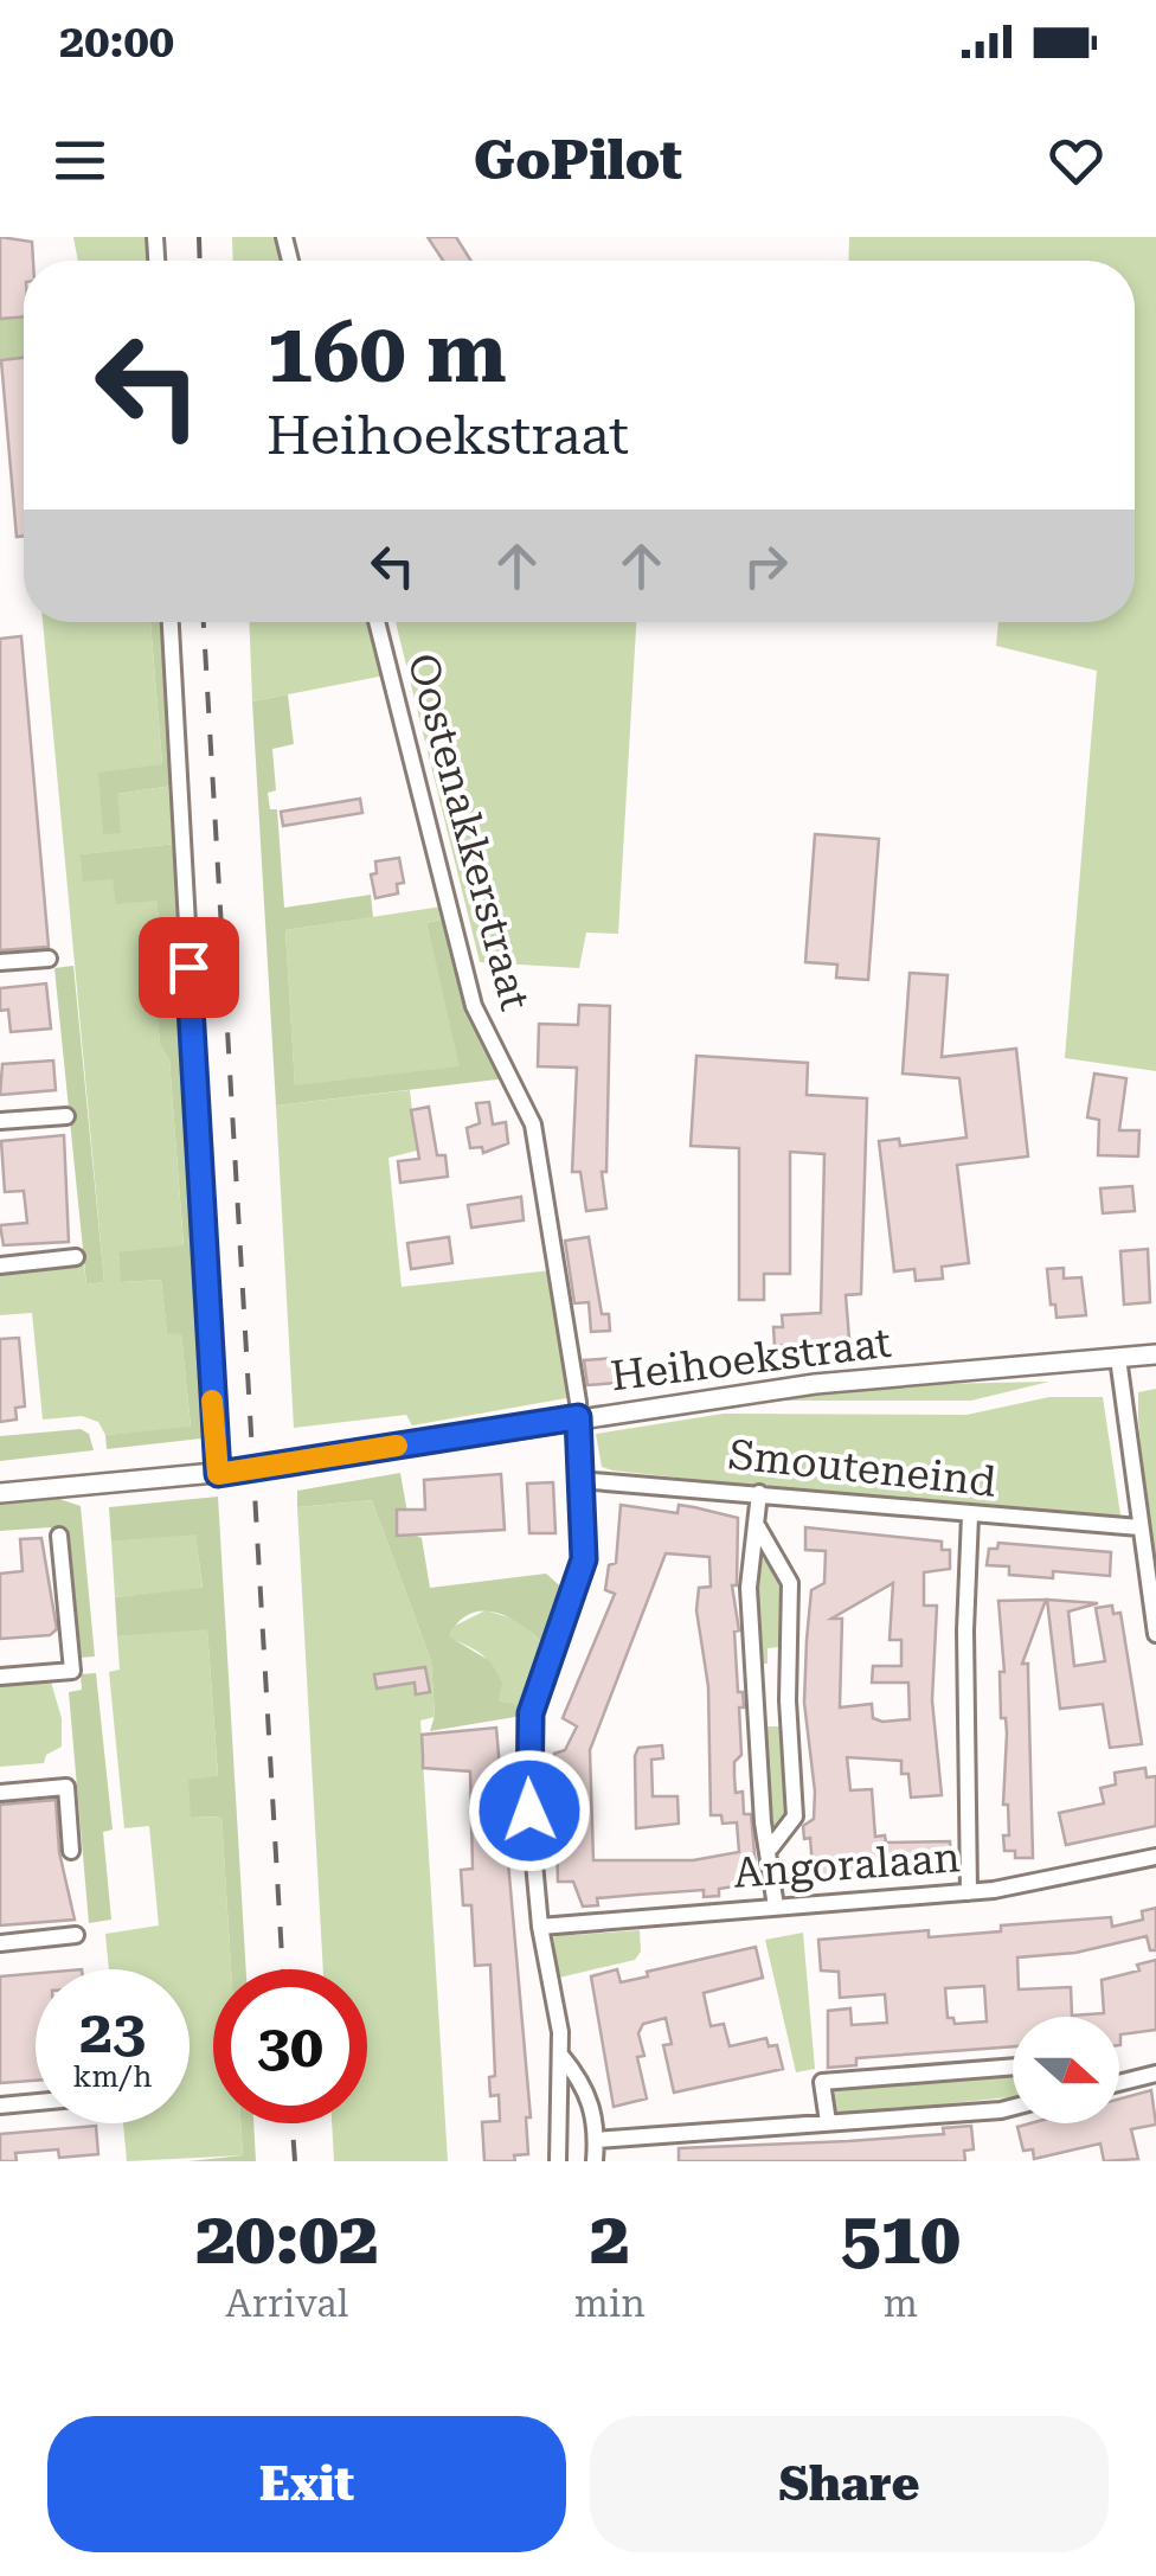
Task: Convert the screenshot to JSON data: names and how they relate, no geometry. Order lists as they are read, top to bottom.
{
  "streets": {
    "street": [
      "Oostenakkerstraat",
      "Heihoekstraat",
      "Smouteneind",
      "Angoralaan"
    ]
  },
  "crossings": [
    ["Oostenakkerstraat", "Heihoekstraat"],
    ["Oostenakkerstraat", "Smouteneind"],
    ["Oostenakkerstraat", "Angoralaan"]
  ],
  "north": "right",
  "page": {
    "status": "20:00",
    "header": "GoPilot",
    "turn": ["160 m", "Heihoekstraat"],
    "speed": "23 km/h",
    "limit": "30",
    "eta": [
      "20:02",
      "Arrival",
      "2",
      "min",
      "510",
      "m"
    ],
    "buttons": ["Exit", "Share"]
  }
}
